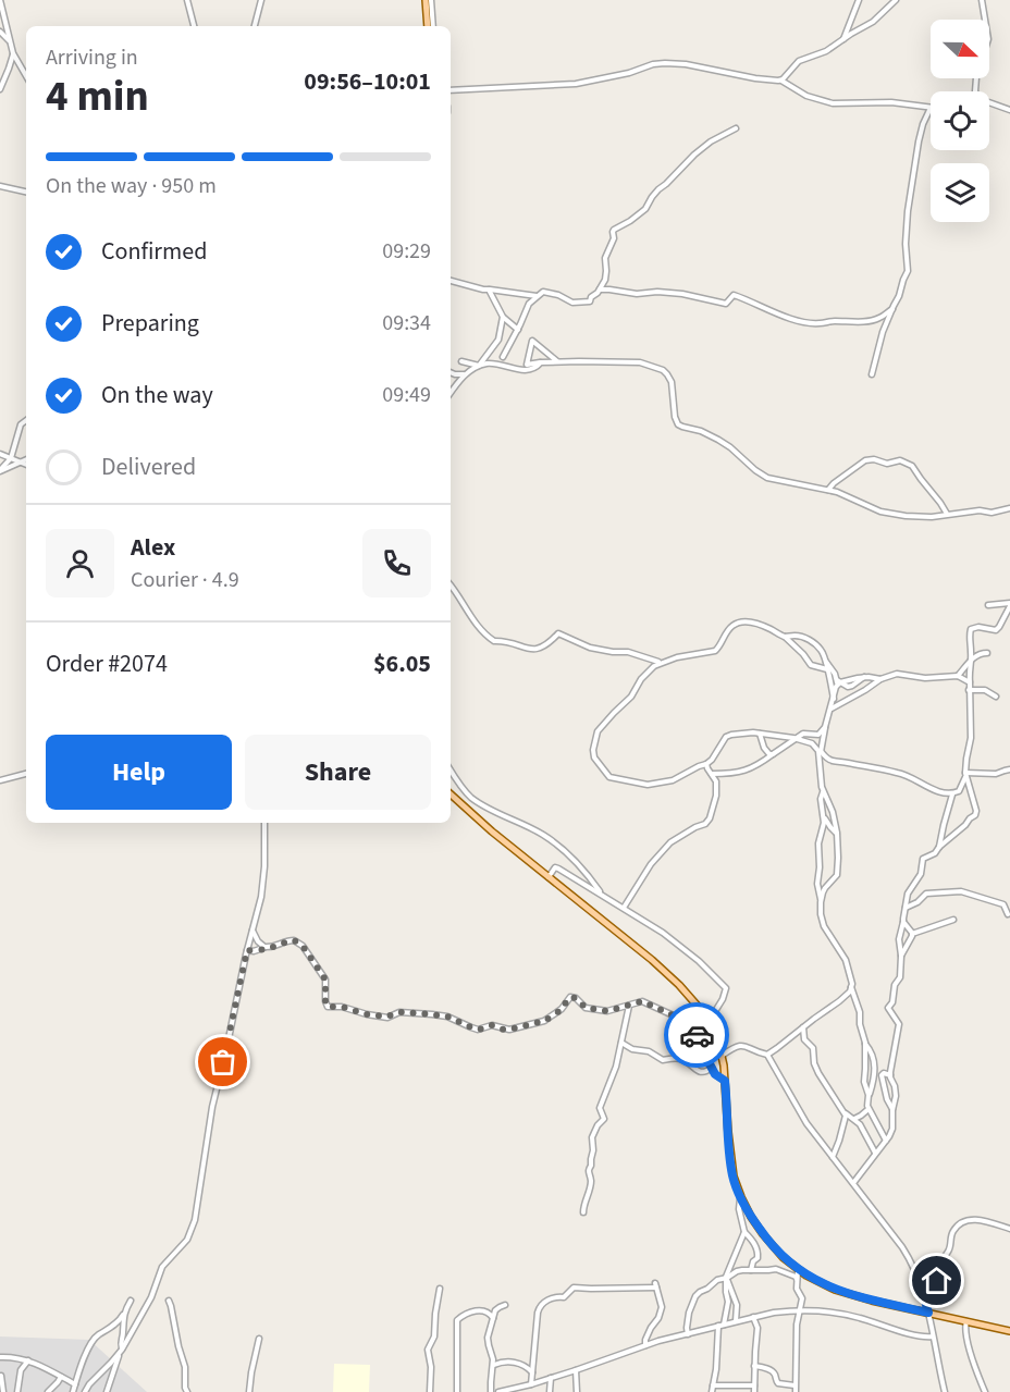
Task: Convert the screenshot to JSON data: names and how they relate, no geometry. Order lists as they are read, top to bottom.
{
  "north": "right",
  "page": {
    "heading": ["4 min", "Arriving in", "09:56–10:01"],
    "panel": [
      "Alex",
      "Courier · 4.9",
      "Order #2074",
      "$6.05"
    ],
    "bar": "On the way · 950 m",
    "list": [
      ["Confirmed", "09:29"],
      ["Preparing", "09:34"],
      ["On the way", "09:49"],
      "Delivered"
    ],
    "buttons": ["Help", "Share"]
  }
}
